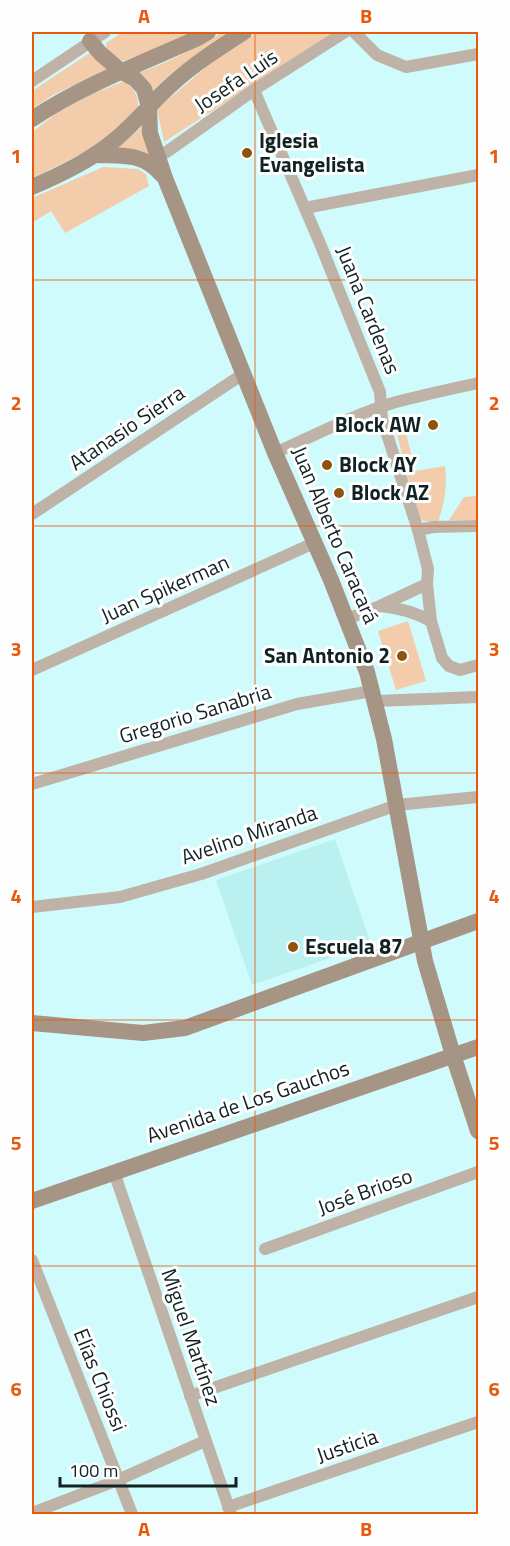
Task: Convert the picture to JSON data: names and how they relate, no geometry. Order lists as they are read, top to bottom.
{
  "streets": {
    "street": [
      "Josefa Luis",
      "Juana Cardenas",
      "Atanasio Sierra",
      "Juan Alberto Caracará",
      "Juan Spikerman",
      "Gregorio Sanabria",
      "Avelino Miranda",
      "Avenida de Los Gauchos",
      "José Brioso",
      "Miguel Martínez",
      "Elías Chiossi",
      "Justicia"
    ]
  },
  "crossings": [
    ["Josefa Luis", "Juana Cardenas"],
    ["Josefa Luis", "Juan Alberto Caracará"],
    ["Atanasio Sierra", "Juan Alberto Caracará"],
    ["Juan Alberto Caracará", "Juan Spikerman"],
    ["Juan Alberto Caracará", "Gregorio Sanabria"],
    ["Juan Alberto Caracará", "Avelino Miranda"],
    ["Juan Alberto Caracará", "Avenida de Los Gauchos"],
    ["Avenida de Los Gauchos", "Miguel Martínez"],
    ["Miguel Martínez", "Justicia"]
  ],
  "places": [
    "Iglesia Evangelista",
    "Block AW",
    "Block AY",
    "Block AZ",
    "San Antonio 2",
    "Escuela 87"
  ],
  "scale_bar": "100 m",
  "grid": {
    "columns": ["A", "B"],
    "rows": [
      "1",
      "2",
      "3",
      "4",
      "5",
      "6"
    ]
  }
}
